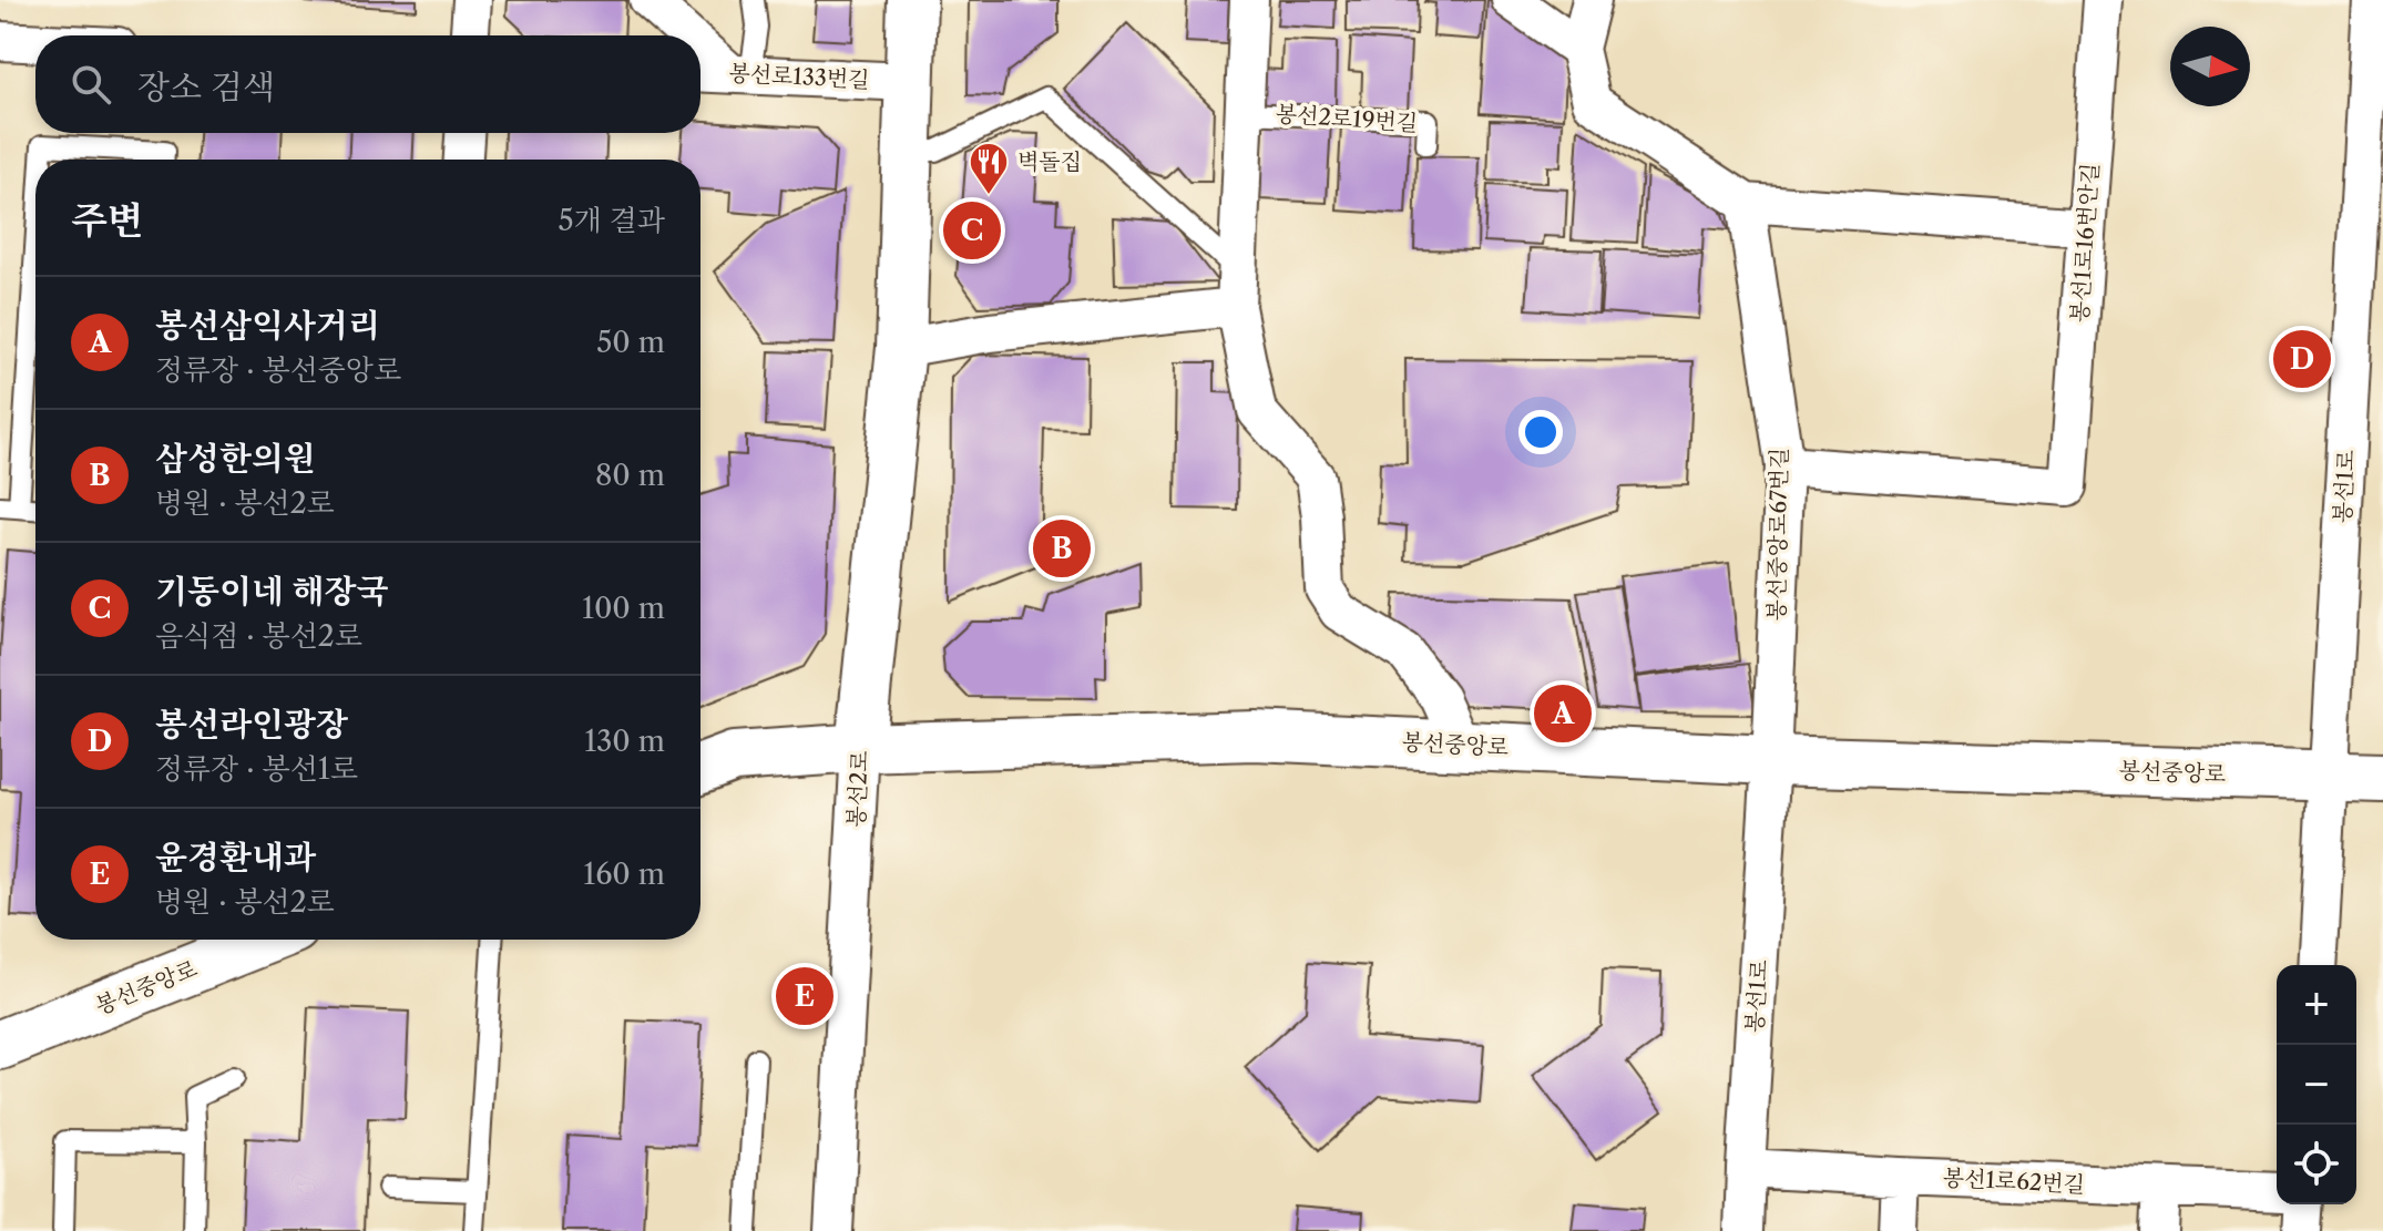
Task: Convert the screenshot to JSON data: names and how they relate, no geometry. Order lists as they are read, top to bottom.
{
  "streets": {
    "street": [
      "봉선로133번길",
      "봉선2로19번길",
      "봉선1로16번안길",
      "봉선1로",
      "봉선중앙로67번길",
      "봉선중앙로",
      "봉선2로",
      "봉선1로62번길"
    ]
  },
  "crossings": [
    ["봉선로133번길", "봉선2로"],
    ["봉선2로19번길", "봉선중앙로"],
    ["봉선1로16번안길", "봉선중앙로67번길"],
    ["봉선1로", "봉선중앙로67번길"],
    ["봉선1로", "봉선중앙로"],
    ["봉선1로", "봉선1로62번길"],
    ["봉선중앙로67번길", "봉선중앙로"],
    ["봉선중앙로", "봉선2로"]
  ],
  "places": {
    "restaurant": ["벽돌집"]
  },
  "north": "right",
  "page": {
    "search": "장소 검색",
    "heading": ["주변", "5개 결과"],
    "pins": [
      "C",
      "D",
      "B",
      "A",
      "E"
    ],
    "list": [
      {
        "mark": "A",
        "name": "봉선삼익사거리",
        "note": "정류장 · 봉선중앙로",
        "value": "50 m"
      },
      {
        "mark": "B",
        "name": "삼성한의원",
        "note": "병원 · 봉선2로",
        "value": "80 m"
      },
      {
        "mark": "C",
        "name": "기동이네 해장국",
        "note": "음식점 · 봉선2로",
        "value": "100 m"
      },
      {
        "mark": "D",
        "name": "봉선라인광장",
        "note": "정류장 · 봉선1로",
        "value": "130 m"
      },
      {
        "mark": "E",
        "name": "윤경환내과",
        "note": "병원 · 봉선2로",
        "value": "160 m"
      }
    ],
    "map_buttons": ["+", "−"]
  }
}
